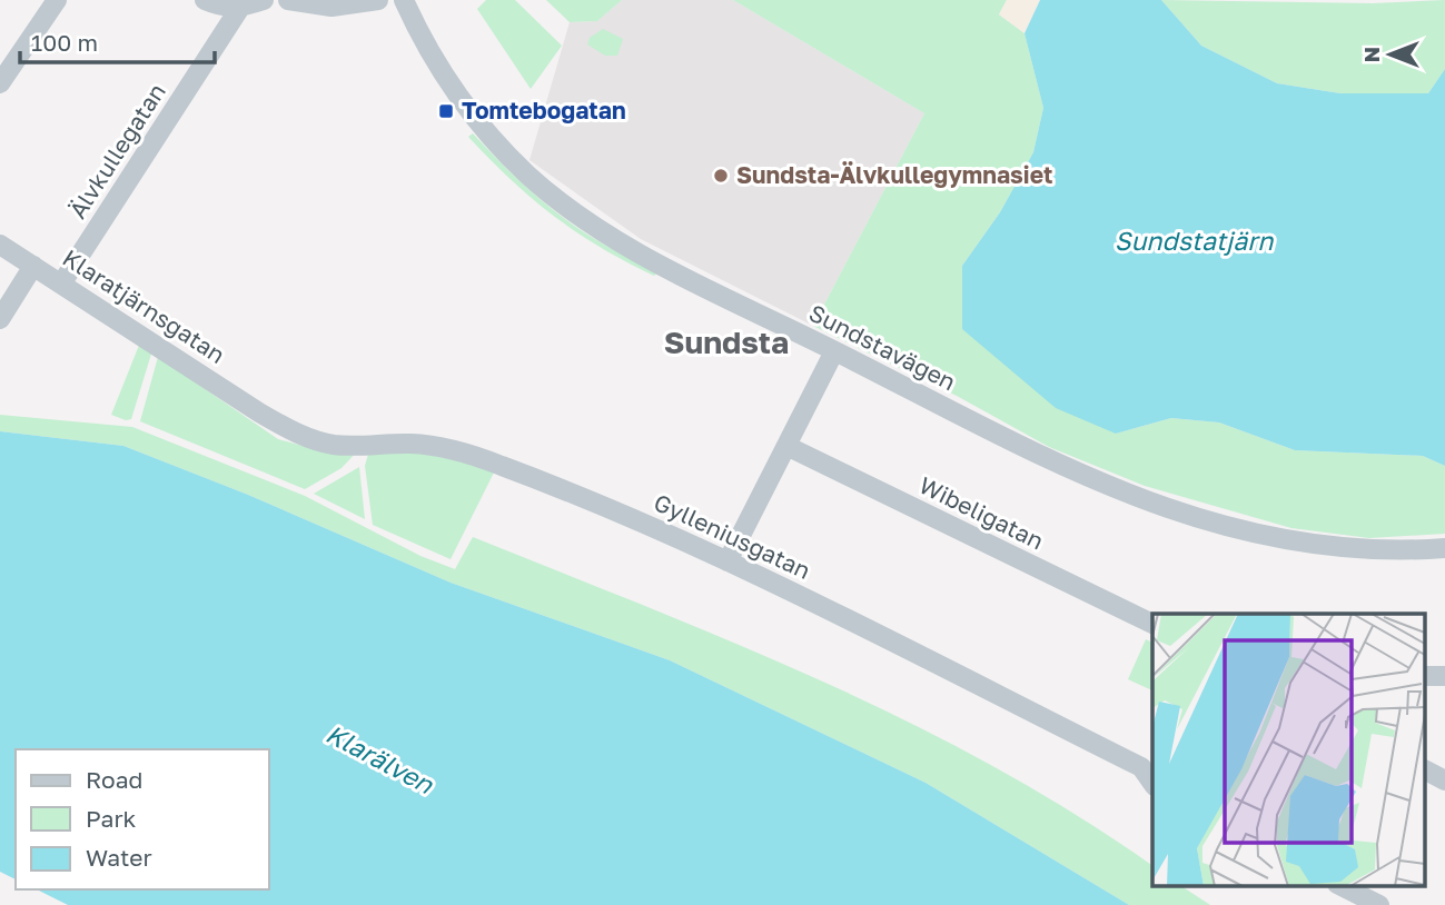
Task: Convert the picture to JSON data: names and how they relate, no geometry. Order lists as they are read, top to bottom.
{
  "streets": {
    "street": [
      "Älvkullegatan",
      "Klaratjärnsgatan",
      "Sundstavägen",
      "Wibeligatan",
      "Gylleniusgatan"
    ]
  },
  "crossings": [
    ["Älvkullegatan", "Klaratjärnsgatan"],
    ["Klaratjärnsgatan", "Gylleniusgatan"]
  ],
  "districts": ["Sundsta"],
  "water": ["Sundstatjärn", "Klarälven"],
  "places": {
    "transit": ["Tomtebogatan"],
    "other": ["Sundsta-Älvkullegymnasiet"]
  },
  "legend": ["Road", "Park", "Water"],
  "scale_bar": "100 m",
  "north": "left"
}
